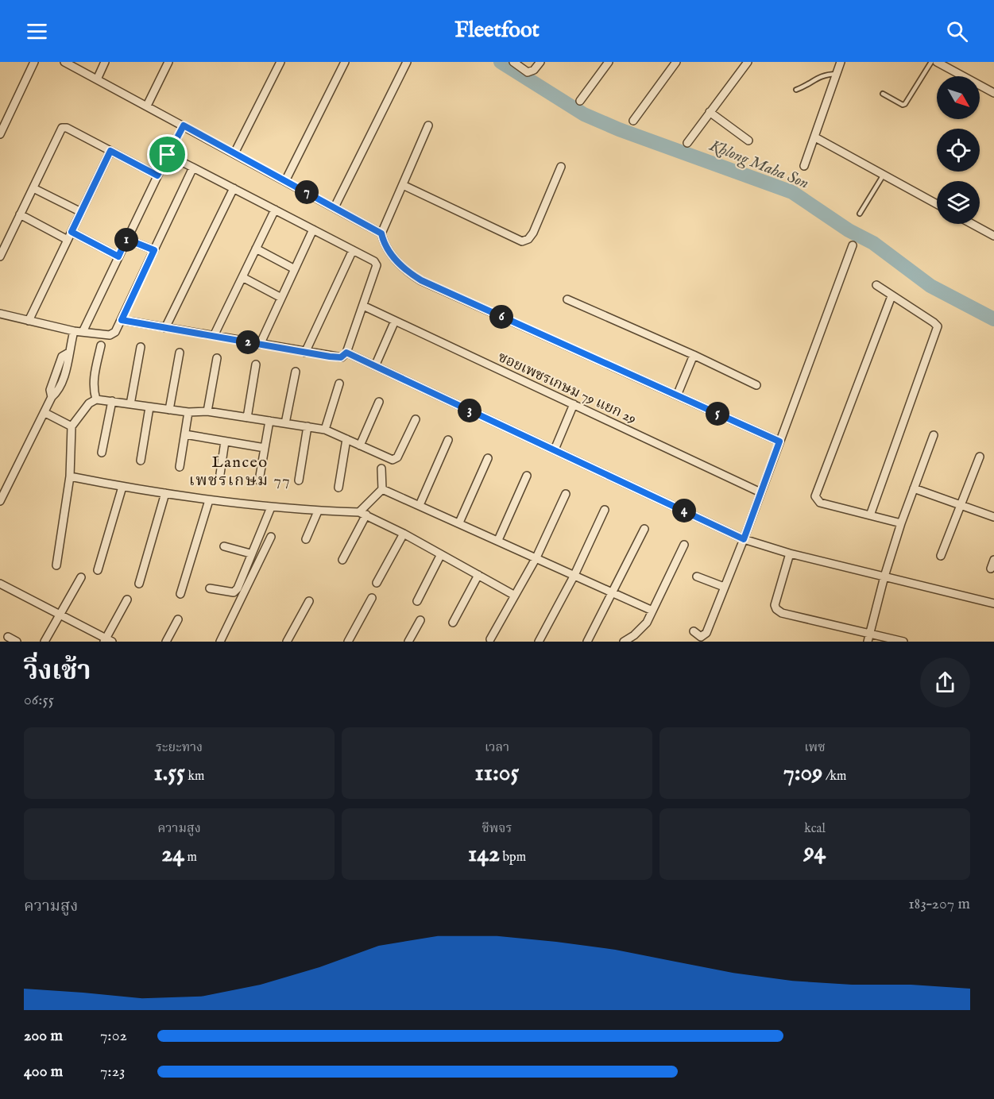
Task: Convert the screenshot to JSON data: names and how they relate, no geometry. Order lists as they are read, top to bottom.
{
  "streets": {
    "street": ["ซอยเพชรเกษม 79 แยก 29"]
  },
  "districts": ["Lanceo เพชรเกษม 77"],
  "water": ["Khlong Maha Son"],
  "north": "bottom right",
  "page": {
    "header": "Fleetfoot",
    "pins": [
      "7",
      "1",
      "6",
      "2",
      "3",
      "5",
      "4"
    ],
    "heading": ["วิ่งเช้า", "06:55"],
    "stats": [
      ["ระยะทาง", "1.55 km"],
      ["เวลา", "11:05"],
      ["เพซ", "7:09 /km"],
      ["ความสูง", "24 m"],
      ["ชีพจร", "142 bpm"],
      ["kcal", "94"]
    ],
    "chart": ["ความสูง", "183–207 m"],
    "list": [
      {
        "name": "200 m",
        "note": "7:02"
      },
      {
        "name": "400 m",
        "note": "7:23"
      }
    ]
  }
}
